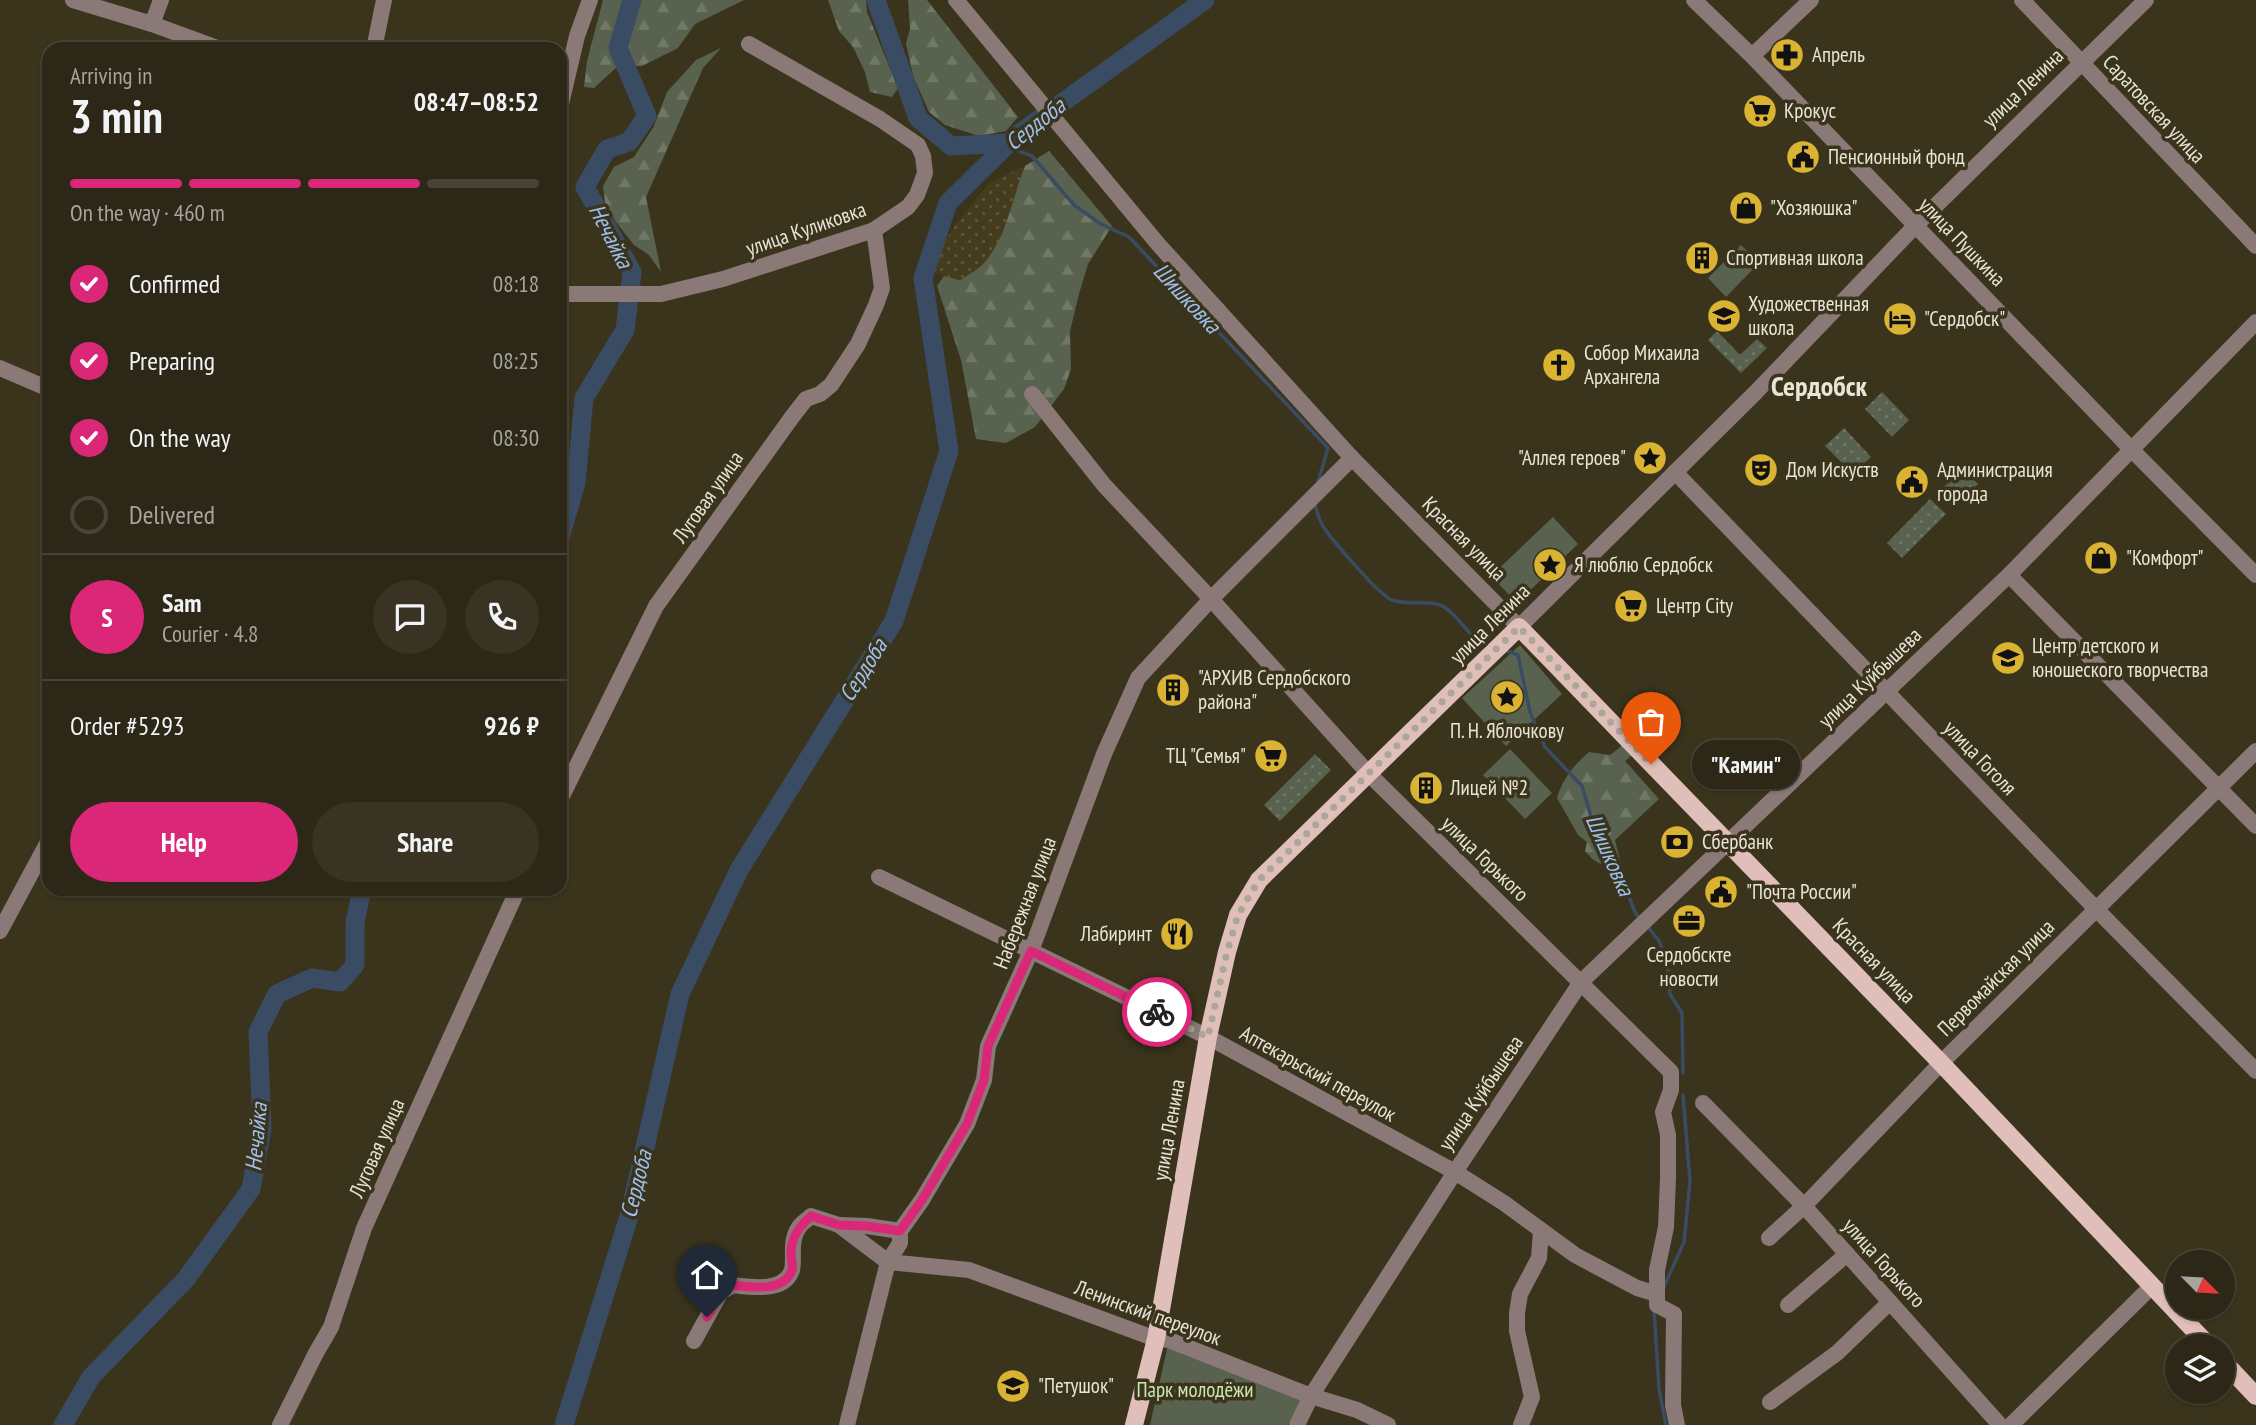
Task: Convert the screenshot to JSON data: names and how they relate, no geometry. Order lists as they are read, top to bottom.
{
  "streets": {
    "main road": ["улица Ленина", "Красная улица"],
    "street": [
      "Саратовская улица",
      "улица Куликовка",
      "улица Пушкина",
      "Луговая улица",
      "улица Куйбышева",
      "улица Гоголя",
      "улица Горького",
      "Набережная улица",
      "Первомайская улица",
      "Аптекарьский переулок",
      "Ленинский переулок"
    ]
  },
  "crossings": [
    ["улица Ленина", "Саратовская улица"],
    ["улица Ленина", "улица Пушкина"],
    ["улица Ленина", "Красная улица"],
    ["улица Ленина", "улица Гоголя"],
    ["улица Ленина", "улица Горького"],
    ["улица Ленина", "Аптекарьский переулок"],
    ["улица Ленина", "Ленинский переулок"],
    ["улица Куликовка", "Луговая улица"],
    ["улица Пушкина", "улица Куйбышева"],
    ["Красная улица", "улица Куйбышева"],
    ["Красная улица", "Набережная улица"],
    ["Красная улица", "Первомайская улица"],
    ["улица Куйбышева", "улица Гоголя"],
    ["улица Куйбышева", "улица Горького"],
    ["улица Куйбышева", "Аптекарьский переулок"],
    ["улица Куйбышева", "Ленинский переулок"],
    ["улица Гоголя", "Первомайская улица"],
    ["улица Горького", "Набережная улица"],
    ["улица Горького", "Первомайская улица"],
    ["улица Горького", "Аптекарьский переулок"],
    ["Набережная улица", "Аптекарьский переулок"],
    ["Набережная улица", "Ленинский переулок"]
  ],
  "districts": ["Сердобск"],
  "water": ["Сердоба", "Нечайка", "Шишковка"],
  "parks": ["Парк молодёжи"],
  "places": {
    "pharmacy": ["Апрель"],
    "supermarket": ["Крокус", "Центр City", "ТЦ \"Семья\""],
    "public building": ["Пенсионный фонд", "Администрация города", "\"Почта России\""],
    "shop": ["\"Хозяюшка\"", "\"Комфорт\""],
    "building": ["Спортивная школа", "\"АРХИВ Сердобского района\"", "Лицей №2"],
    "school or university": ["Художественная школа", "Центр детского и юношеского творчества", "\"Петушок\""],
    "hotel": ["\"Сердобск\""],
    "church": ["Собор Михаила Архангела"],
    "place": ["\"Аллея героев\"", "Я люблю Сердобск", "П. Н. Яблочкову"],
    "theatre": ["Дом Искуств"],
    "other": ["\"Камин\""],
    "bank": ["Сбербанк"],
    "office": ["Сердобскте новости"],
    "restaurant": ["Лабиринт"]
  },
  "north": "bottom right",
  "page": {
    "heading": ["3 min", "Arriving in", "08:47–08:52"],
    "panel": [
      "Sam",
      "Courier · 4.8",
      "Order #5293",
      "926 ₽"
    ],
    "bar": "On the way · 460 m",
    "list": [
      ["Confirmed", "08:18"],
      ["Preparing", "08:25"],
      ["On the way", "08:30"],
      "Delivered"
    ],
    "round": "S",
    "bubble": "\"Камин\"",
    "buttons": ["Help", "Share"]
  }
}
